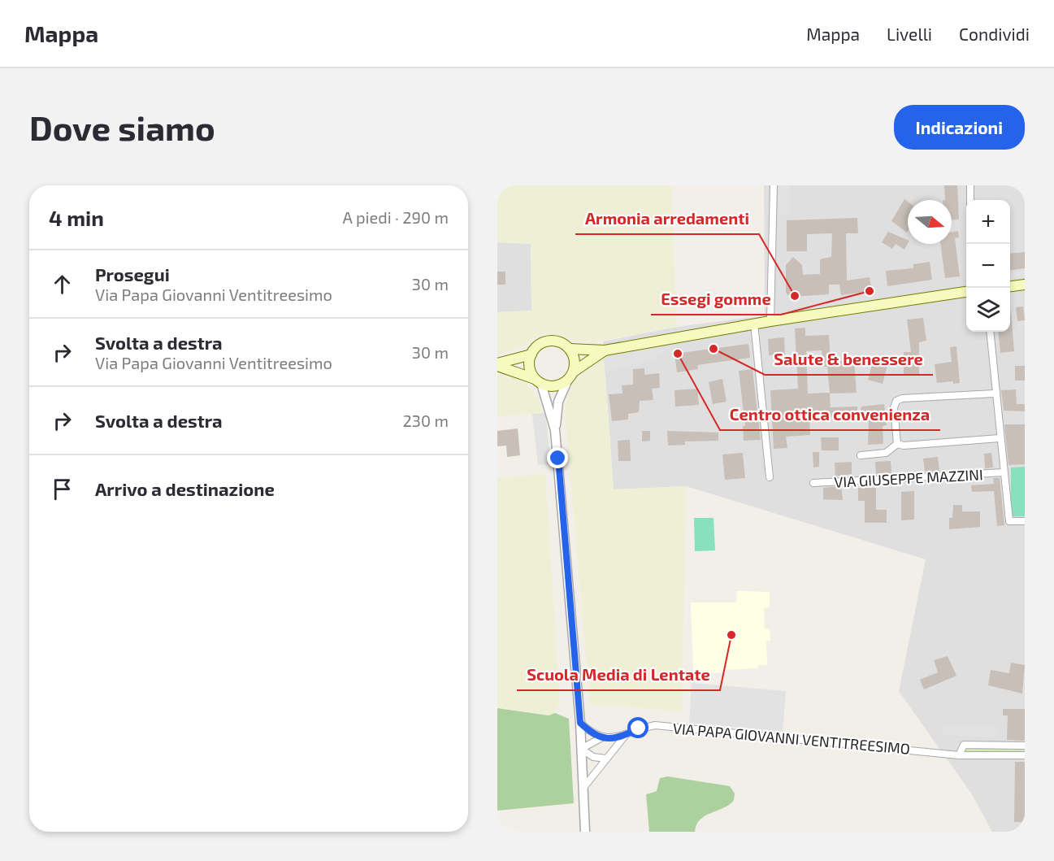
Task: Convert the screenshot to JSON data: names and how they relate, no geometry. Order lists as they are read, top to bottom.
{
  "streets": {
    "street": ["VIA GIUSEPPE MAZZINI", "VIA PAPA GIOVANNI VENTITREESIMO"]
  },
  "places": [
    "Essegi gomme",
    "Armonia arredamenti",
    "Salute & benessere",
    "Centro ottica convenienza",
    "Scuola Media di Lentate"
  ],
  "north": "right",
  "page": {
    "header": "Mappa",
    "nav": ["Mappa", "Livelli", "Condividi"],
    "buttons": "Indicazioni",
    "title": "Dove siamo",
    "heading": ["4 min", "A piedi · 290 m"],
    "map_buttons": ["+", "−"],
    "list": [
      ["Prosegui", "Via Papa Giovanni Ventitreesimo", "30 m"],
      ["Svolta a destra", "Via Papa Giovanni Ventitreesimo", "30 m"],
      ["Svolta a destra", "230 m"],
      "Arrivo a destinazione"
    ]
  }
}
